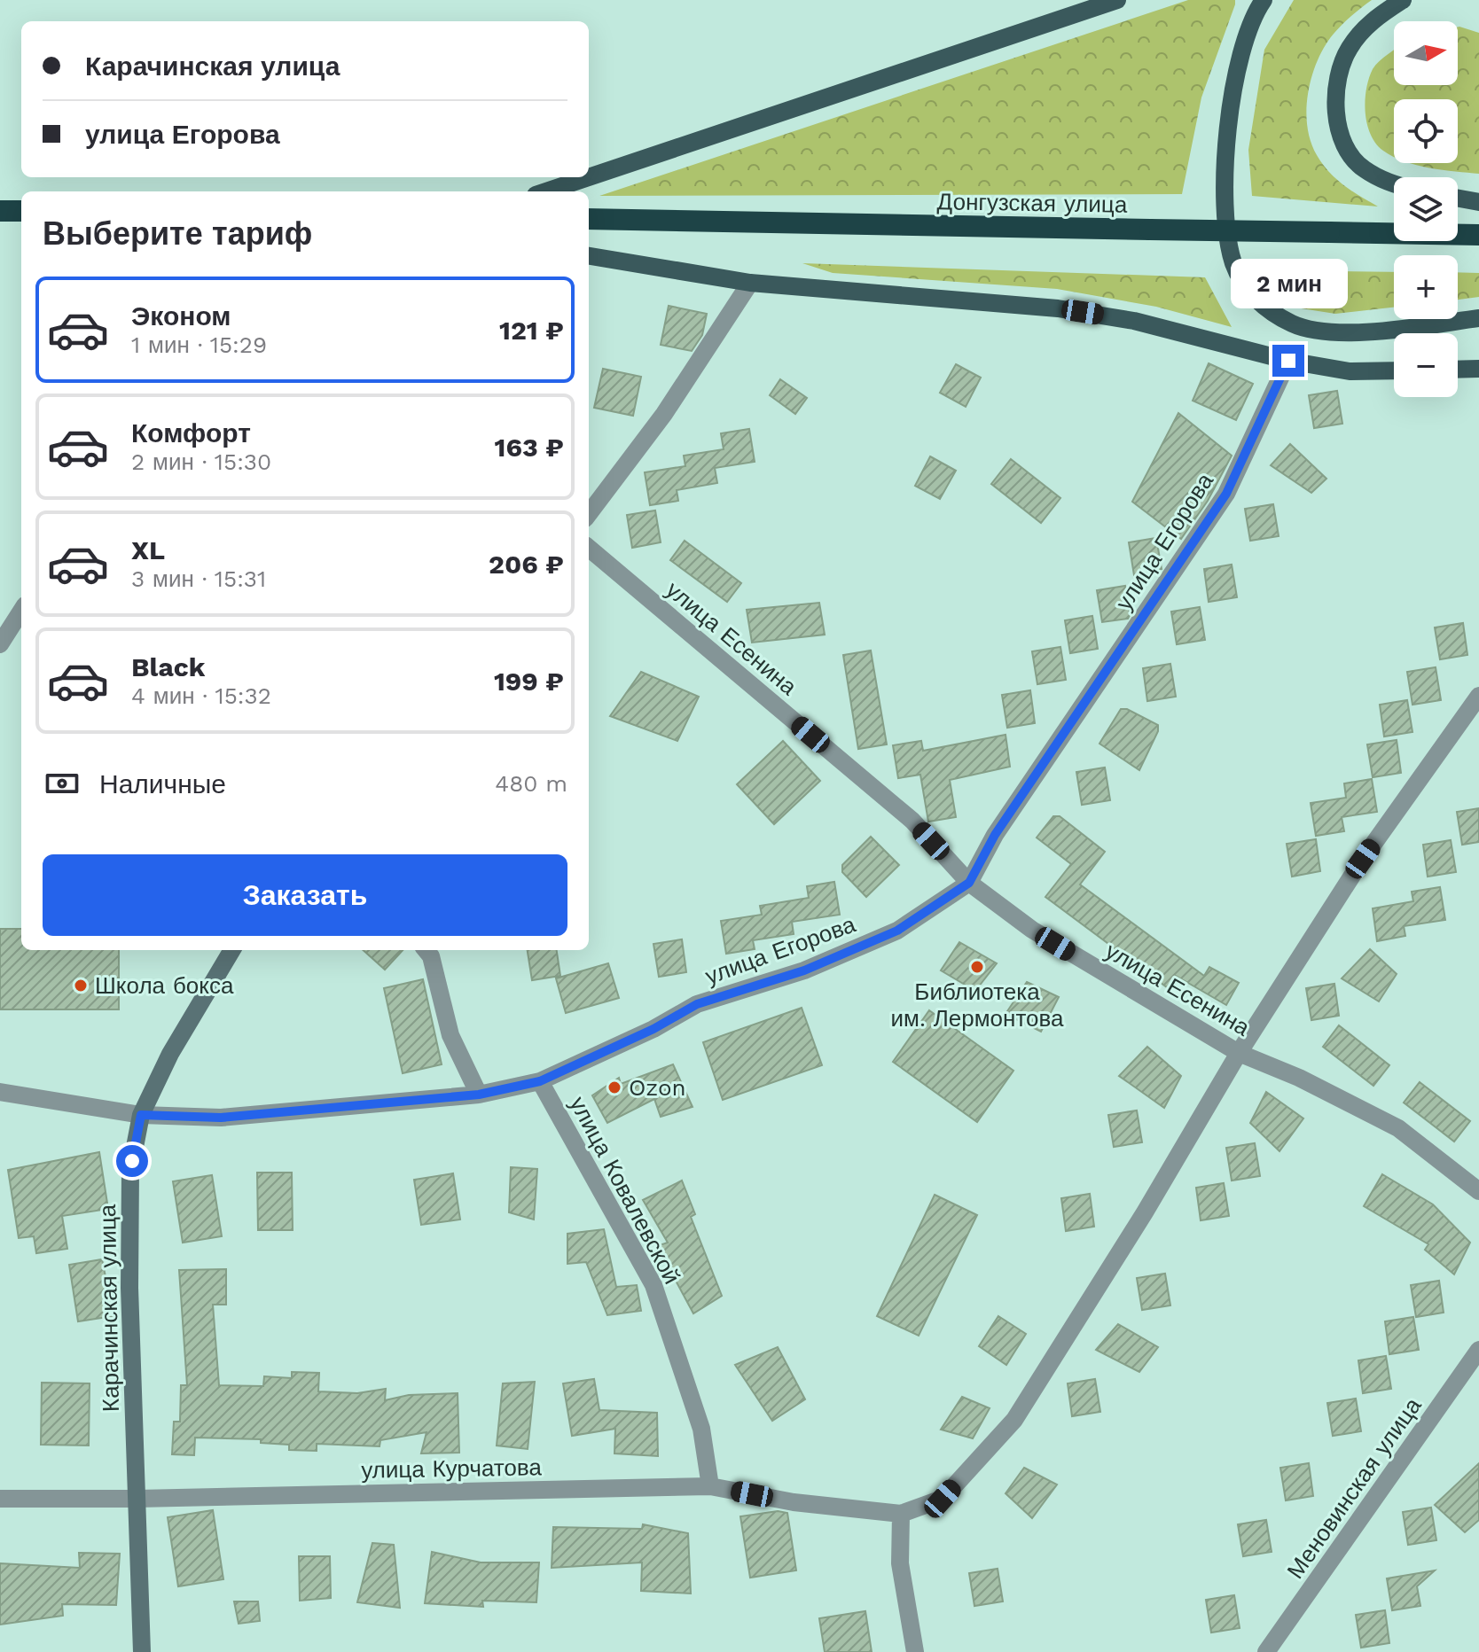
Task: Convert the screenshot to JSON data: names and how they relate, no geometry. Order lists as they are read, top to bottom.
{
  "streets": {
    "highway": ["Донгузская улица"],
    "street": [
      "улица Егорова",
      "улица Есенина",
      "улица Ковалевской",
      "Карачинская улица",
      "улица Курчатова",
      "Меновинская улица"
    ]
  },
  "crossings": [
    ["улица Егорова", "улица Есенина"],
    ["улица Егорова", "улица Ковалевской"],
    ["улица Егорова", "Карачинская улица"],
    ["улица Ковалевской", "улица Курчатова"],
    ["Карачинская улица", "улица Курчатова"]
  ],
  "places": ["Библиотека им. Лермонтова", "Школа бокса", "Ozon"],
  "north": "right",
  "page": {
    "map_buttons": ["+", "−"],
    "banner": ["Карачинская улица", "улица Егорова"],
    "heading": "Выберите тариф",
    "bubble": "2 мин",
    "list": [
      {
        "name": "Эконом",
        "note": "1 мин · 15:29",
        "value": "121 ₽"
      },
      {
        "name": "Комфорт",
        "note": "2 мин · 15:30",
        "value": "163 ₽"
      },
      {
        "name": "XL",
        "note": "3 мин · 15:31",
        "value": "206 ₽"
      },
      {
        "name": "Black",
        "note": "4 мин · 15:32",
        "value": "199 ₽"
      }
    ],
    "pay": ["Наличные", "480 m"],
    "buttons": "Заказать"
  }
}
